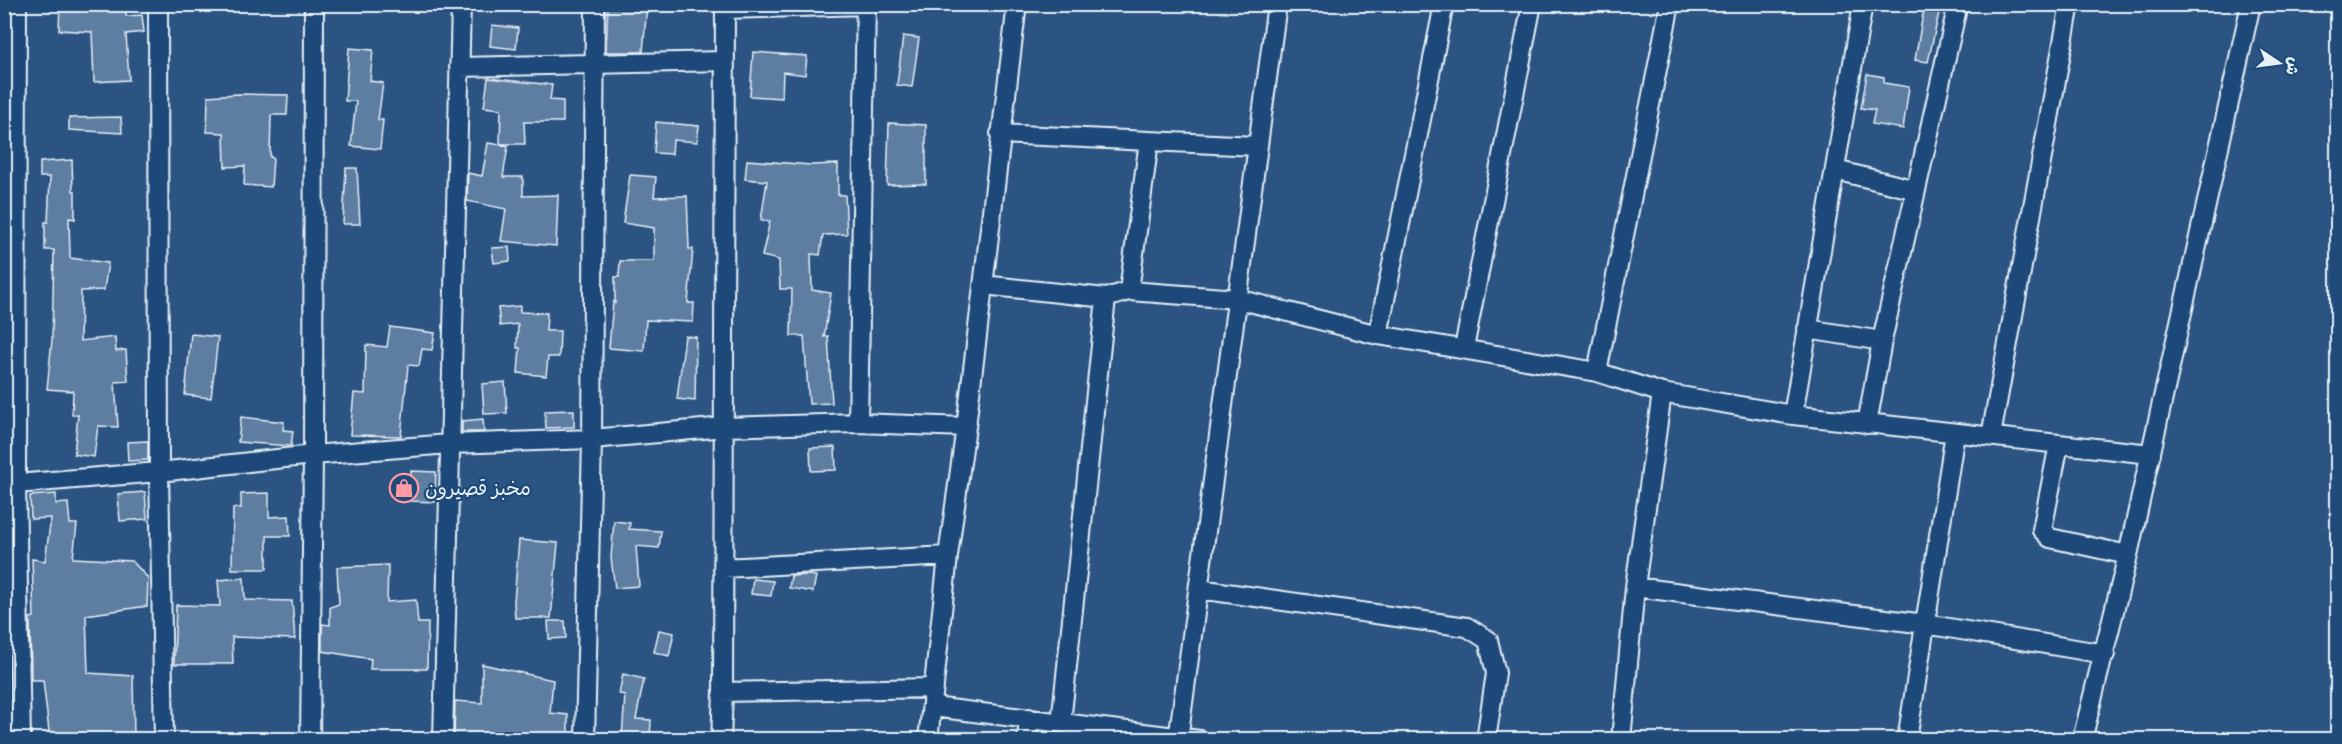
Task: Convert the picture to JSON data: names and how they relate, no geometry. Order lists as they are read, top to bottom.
{
  "places": {
    "shop": ["مخبز قصيرون"]
  },
  "north": "right"
}
